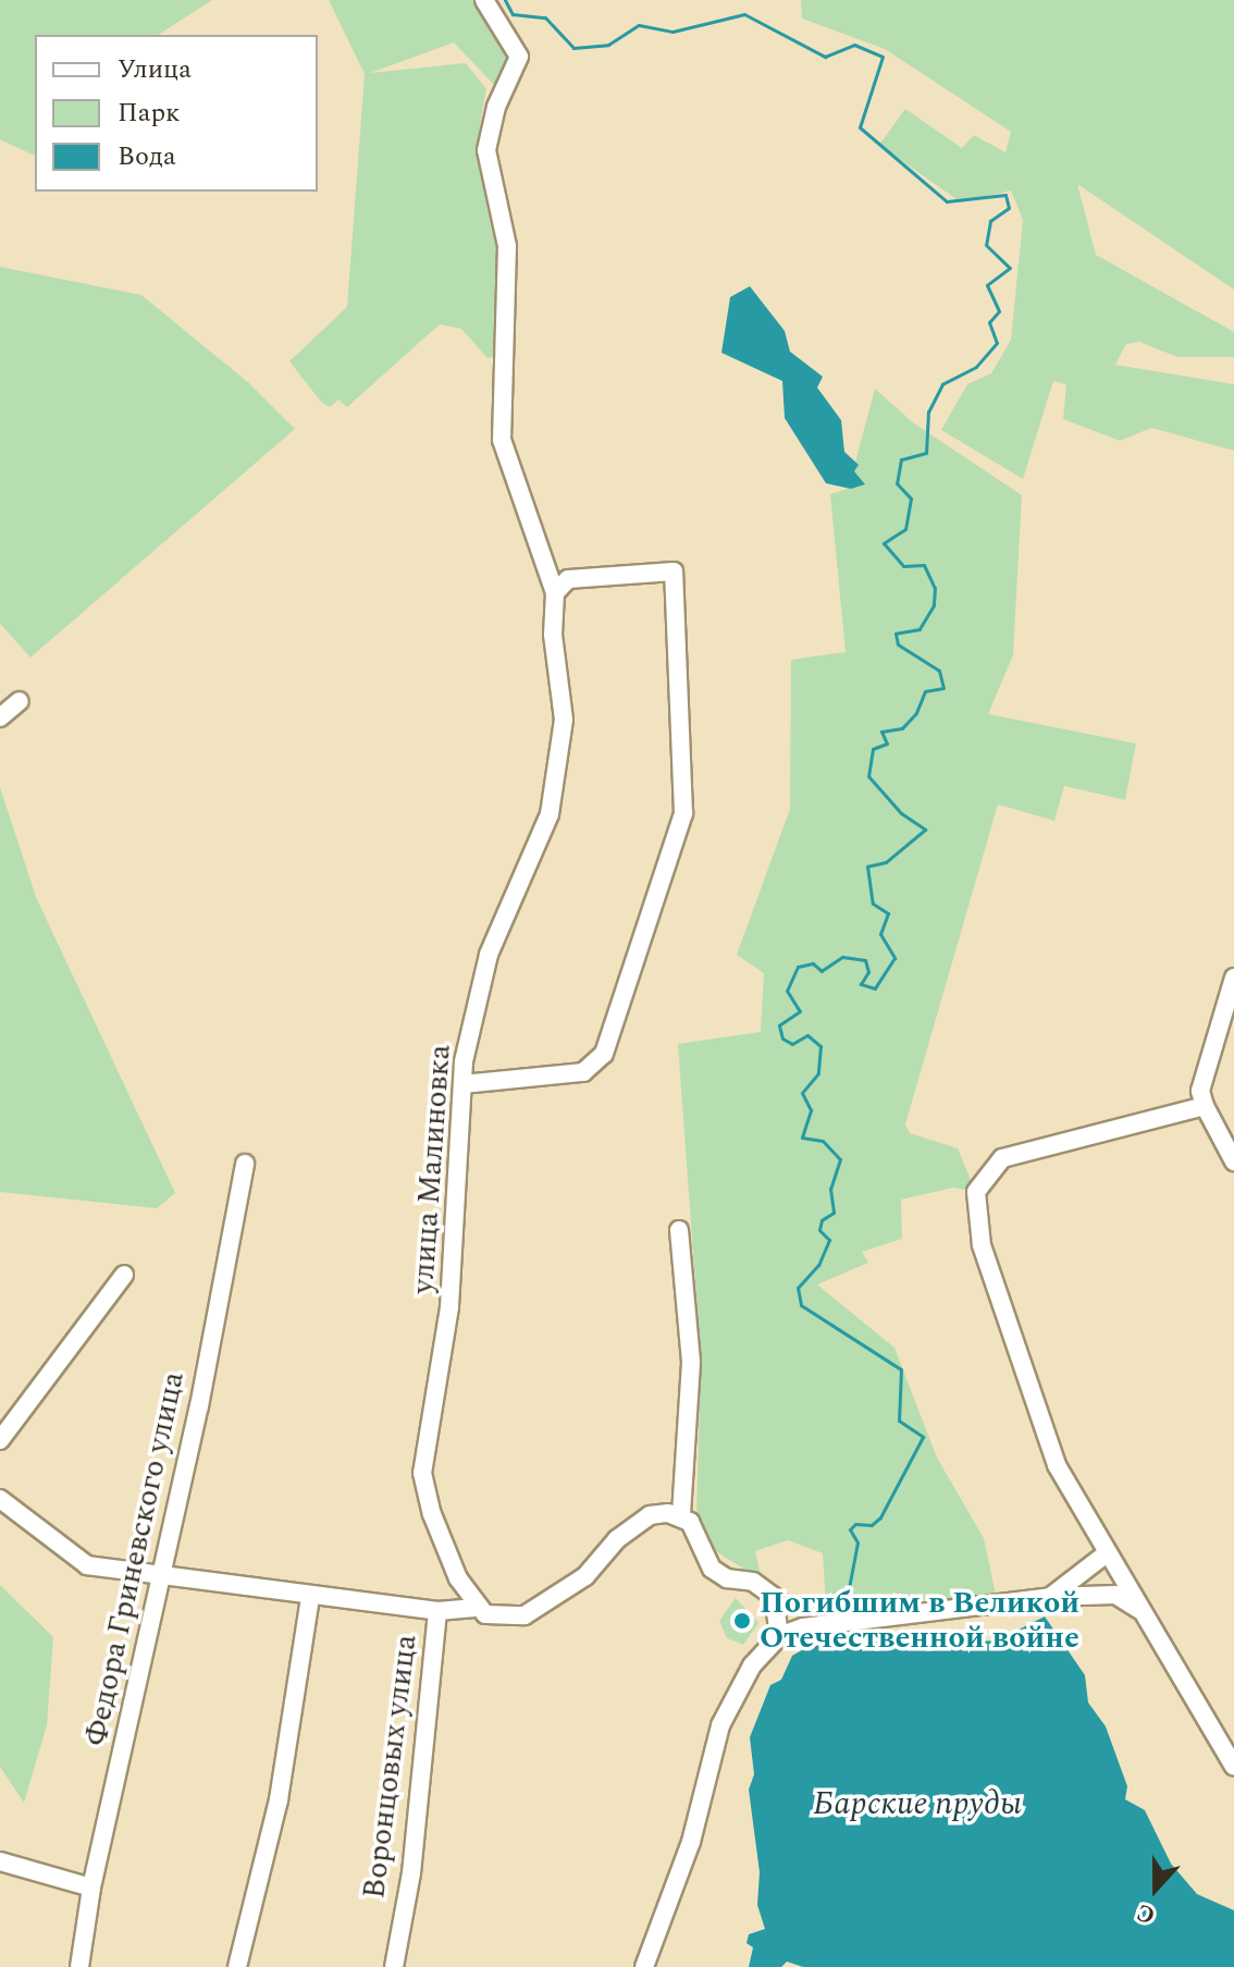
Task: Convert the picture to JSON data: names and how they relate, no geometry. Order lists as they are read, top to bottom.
{
  "streets": {
    "street": ["улица Малиновка", "Федора Гриневского улица", "Воронцовых улица"]
  },
  "crossings": [
    ["улица Малиновка", "Воронцовых улица"]
  ],
  "water": ["Барские пруды"],
  "places": ["Погибшим в Великой Отечественной войне"],
  "legend": ["Улица", "Парк", "Вода"],
  "north": "bottom"
}
